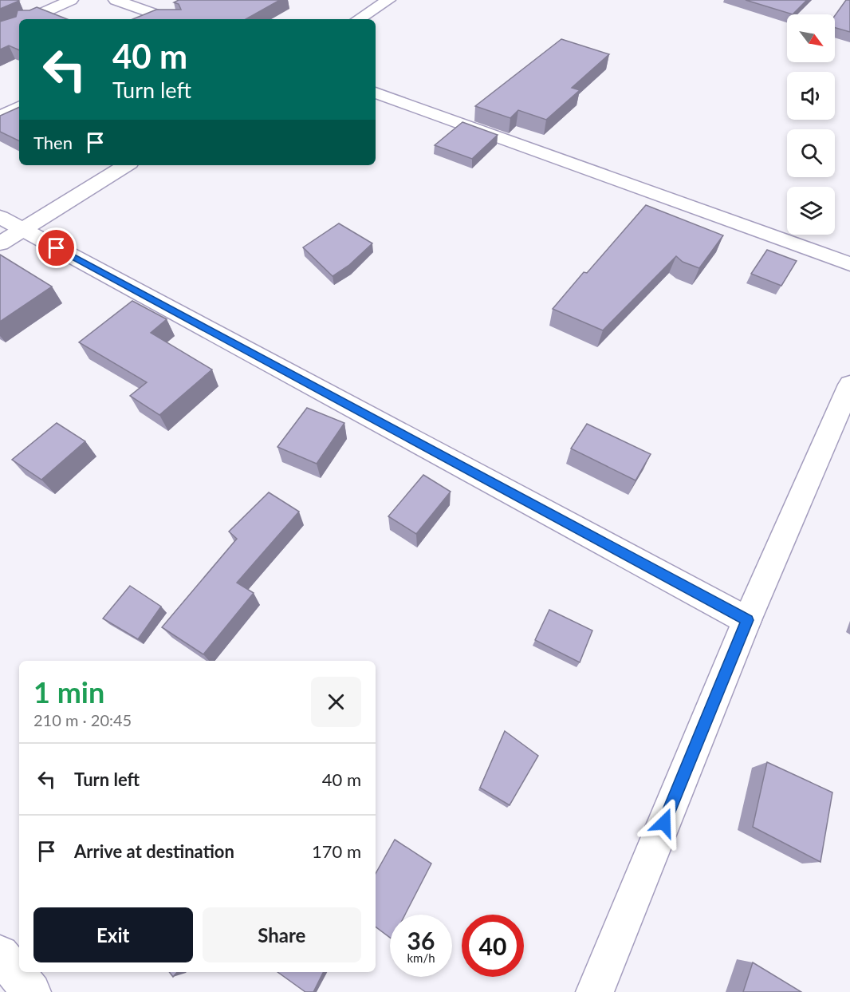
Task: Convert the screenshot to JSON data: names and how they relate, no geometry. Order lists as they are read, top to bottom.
{
  "north": "bottom right",
  "page": {
    "turn": ["40 m", "Turn left"],
    "then": "Then",
    "heading": ["1 min", "210 m · 20:45"],
    "list": [
      {
        "name": "Turn left",
        "value": "40 m"
      },
      {
        "name": "Arrive at destination",
        "value": "170 m"
      }
    ],
    "buttons": ["Exit", "Share"],
    "speed": "36 km/h",
    "limit": "40"
  }
}
